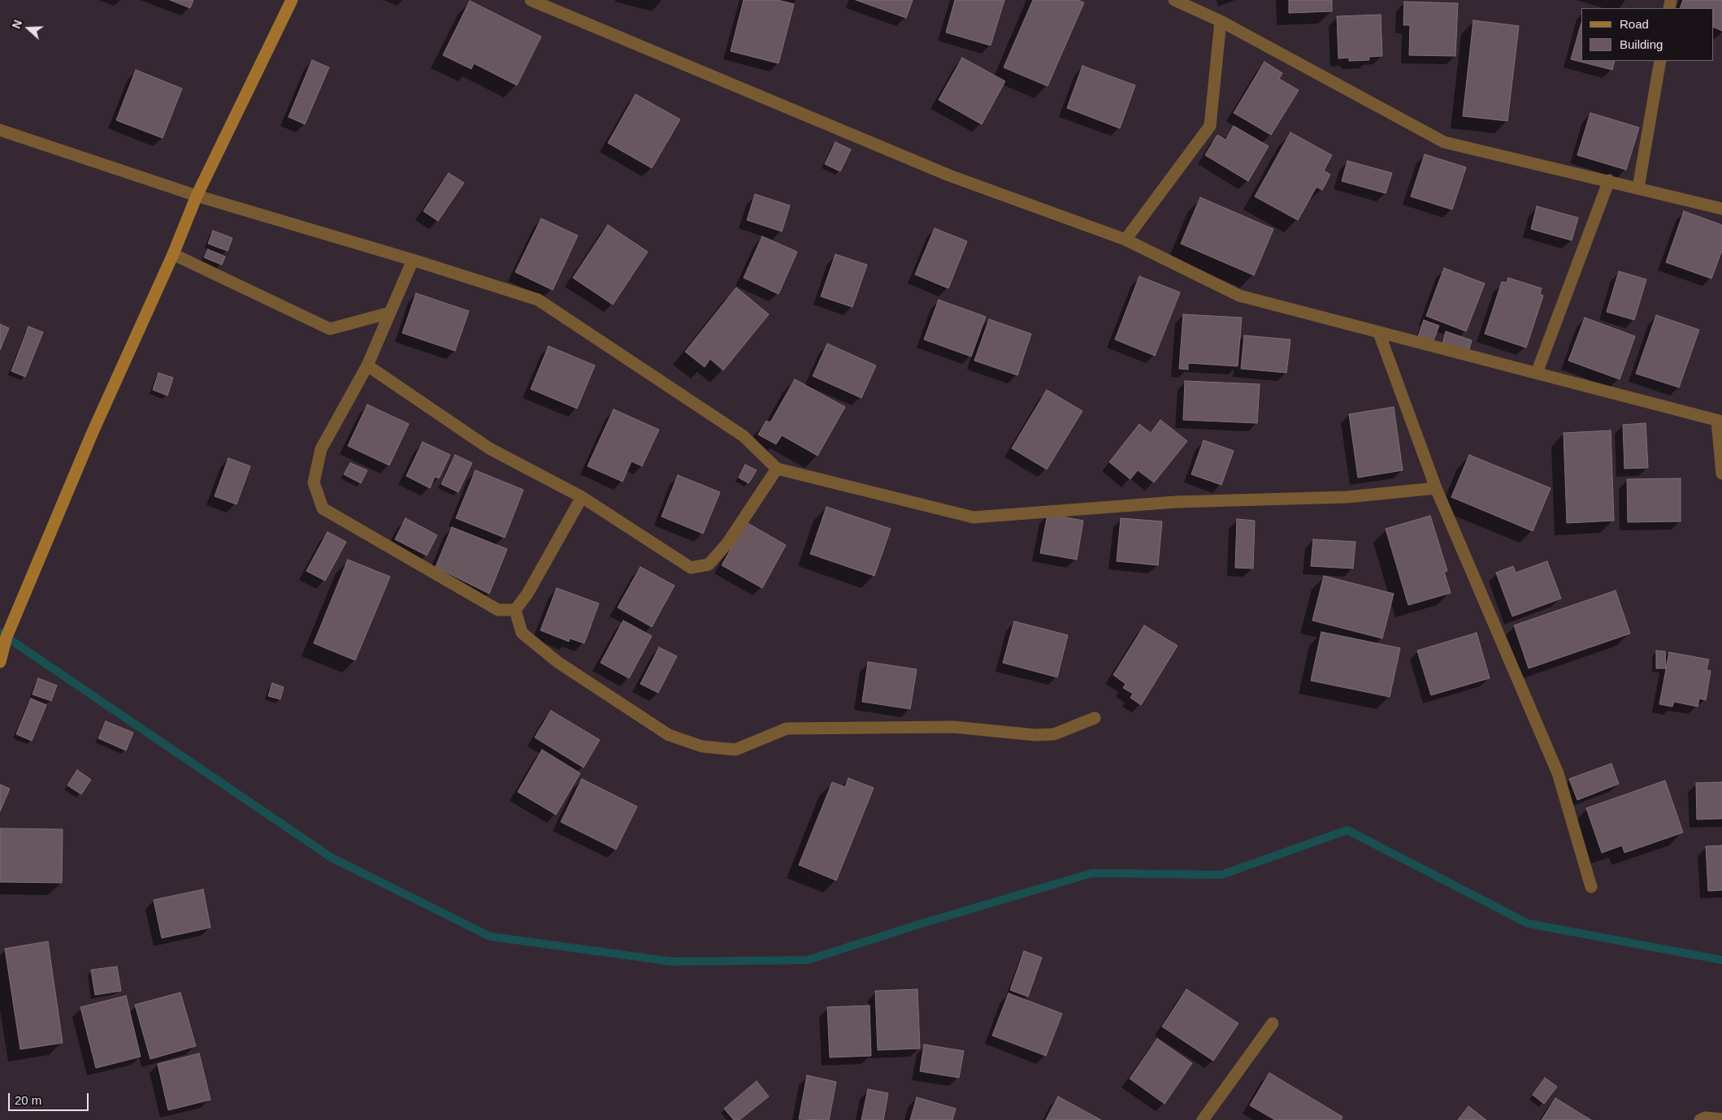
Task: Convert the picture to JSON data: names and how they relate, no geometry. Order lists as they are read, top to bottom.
{
  "legend": ["Road", "Building"],
  "scale_bar": "20 m",
  "north": "left"
}
